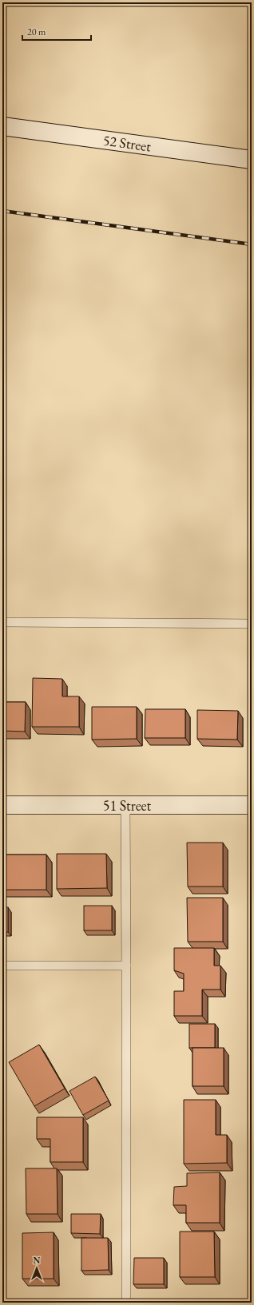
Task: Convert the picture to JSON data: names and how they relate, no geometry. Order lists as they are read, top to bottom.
{
  "streets": {
    "street": ["52 Street", "51 Street"]
  },
  "scale_bar": "20 m",
  "north": "top"
}
